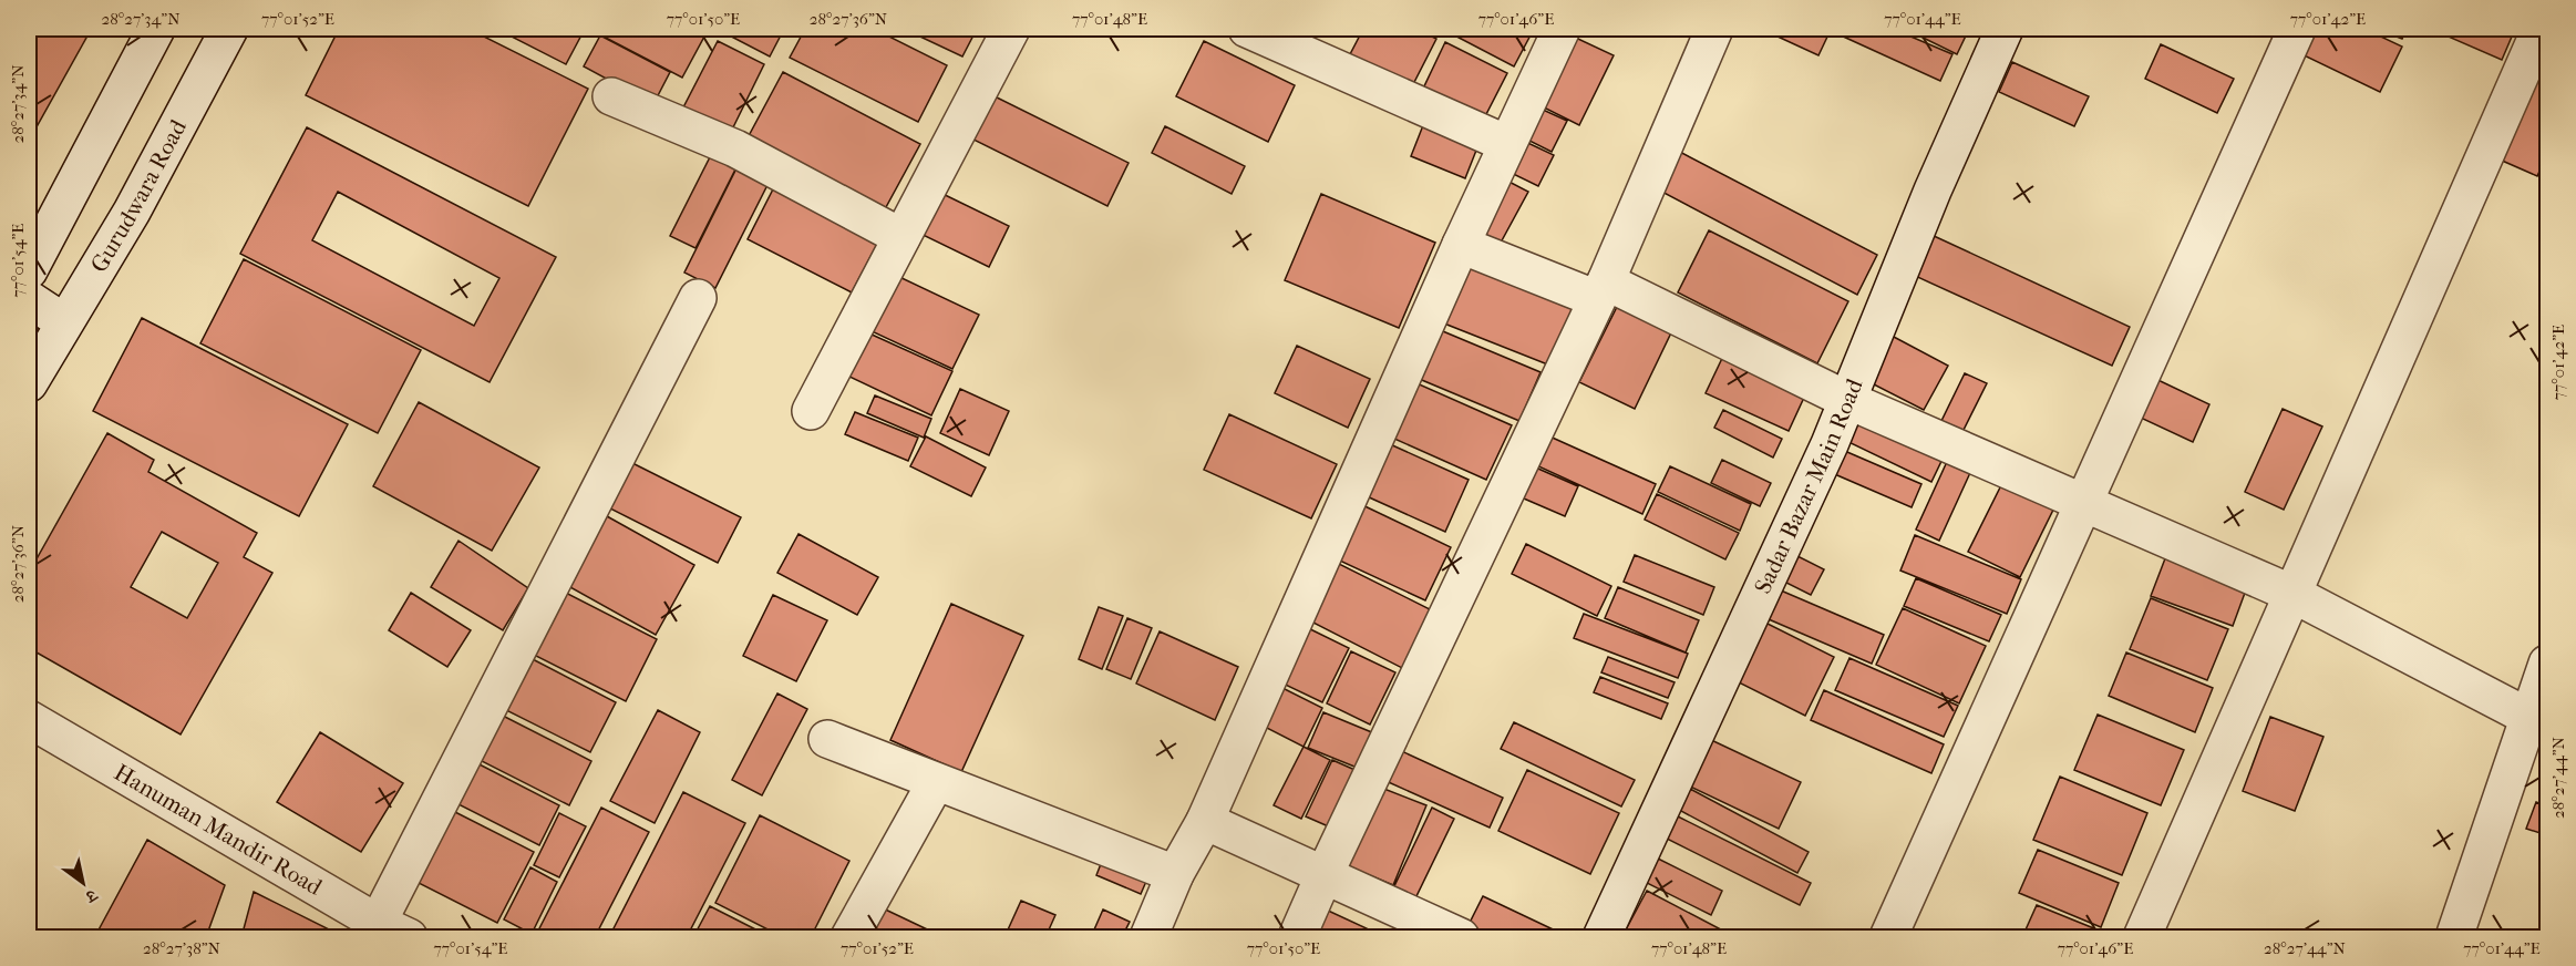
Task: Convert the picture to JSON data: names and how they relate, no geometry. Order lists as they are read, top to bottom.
{
  "streets": {
    "street": ["Gurudwara Road", "Sadar Bazar Main Road", "Hanuman Mandir Road"]
  },
  "north": "bottom right",
  "coordinates": [
    "28°27'34\"N",
    "77°01'52\"E",
    "77°01'50\"E",
    "28°27'36\"N",
    "77°01'48\"E",
    "77°01'46\"E",
    "77°01'44\"E",
    "77°01'42\"E",
    "77°01'54\"E",
    "28°27'44\"N",
    "28°27'38\"N"
  ]
}
